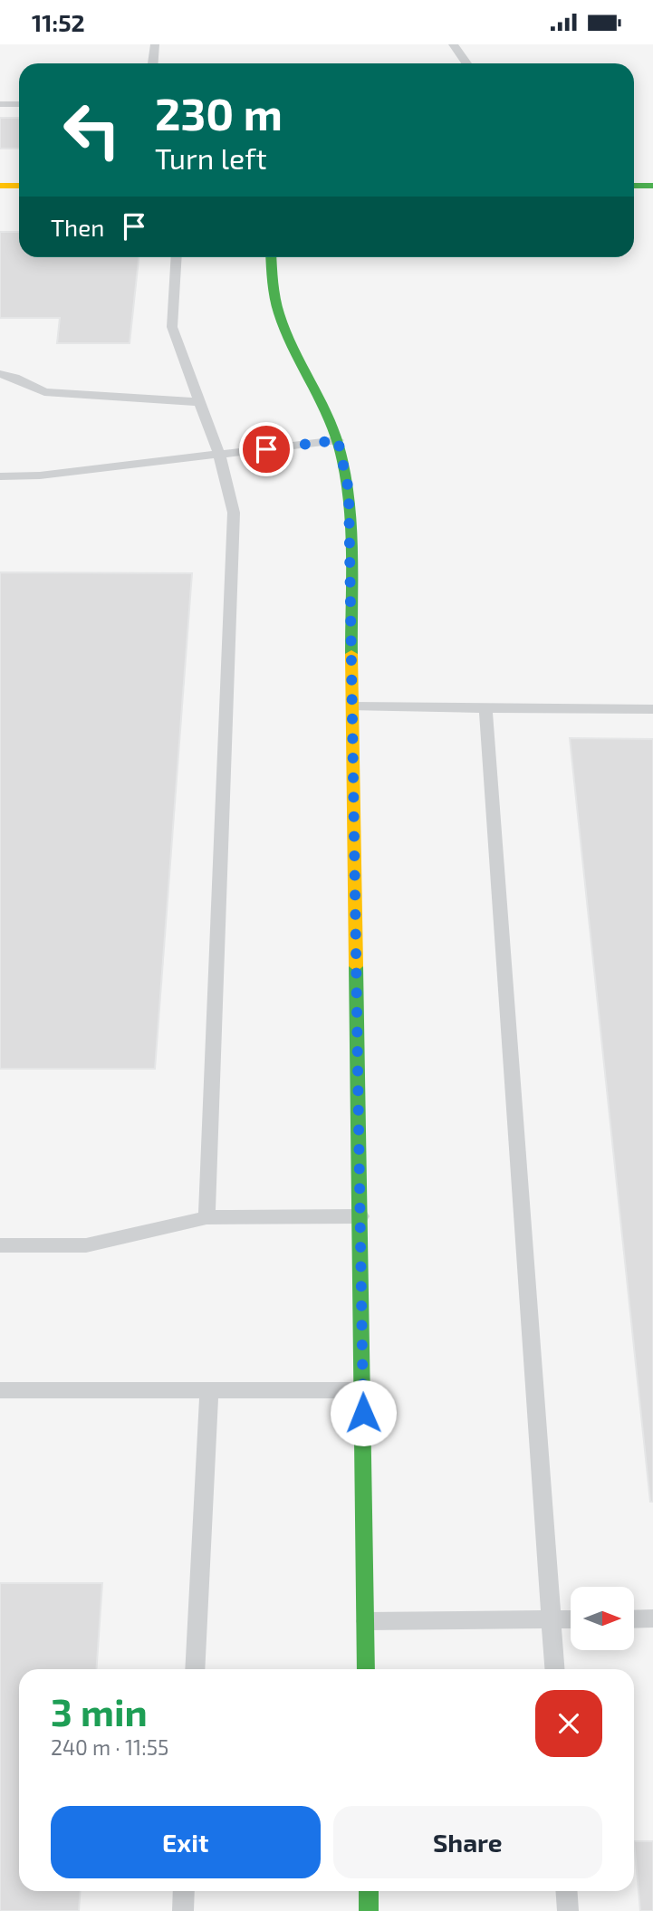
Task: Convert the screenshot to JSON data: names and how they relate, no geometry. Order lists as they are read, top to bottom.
{
  "north": "right",
  "page": {
    "status": "11:52",
    "turn": ["230 m", "Turn left"],
    "then": "Then",
    "heading": ["3 min", "240 m · 11:55"],
    "buttons": ["Exit", "Share"]
  }
}
